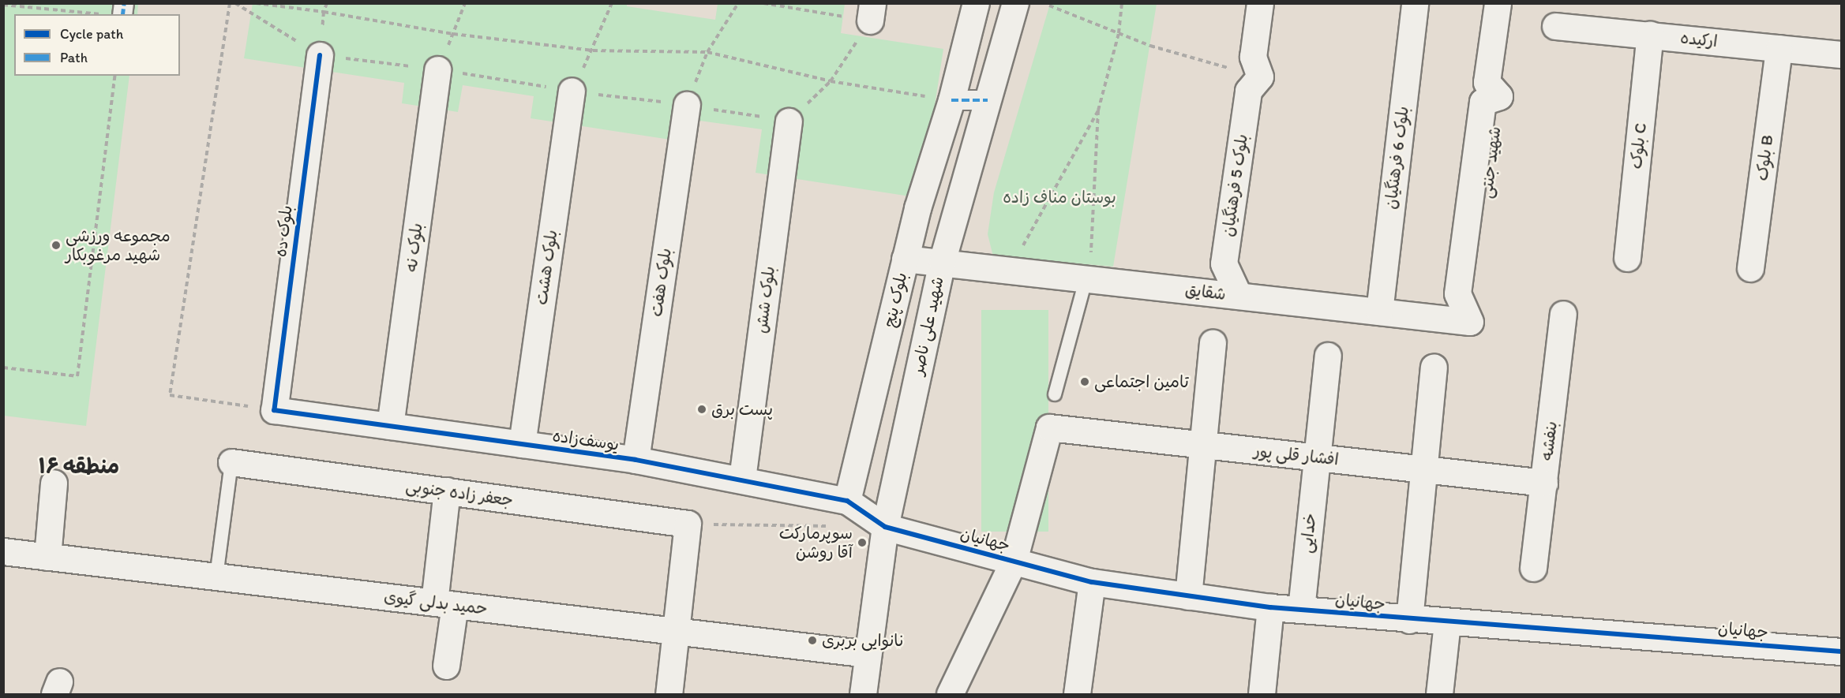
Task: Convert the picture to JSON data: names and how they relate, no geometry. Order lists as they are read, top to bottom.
{
  "streets": {
    "street": [
      "ارکیده",
      "بلوک C",
      "بلوک 6 فرهنگیان",
      "بلوک B",
      "شهید جنتی",
      "بلوک 5 فرهنگیان",
      "بلوک ده",
      "بلوک نه",
      "بلوک هشت",
      "بلوک هفت",
      "شقایق",
      "بلوک شش",
      "بلوک پنج",
      "شهید علی ناصر",
      "یوسف‌زاده",
      "بنفشه",
      "افشار قلی پور",
      "جعفر زاده جنوبی",
      "خدایی",
      "جهانیان",
      "حمید بدلی گیوی"
    ]
  },
  "crossings": [
    ["ارکیده", "بلوک C"],
    ["ارکیده", "بلوک B"],
    ["بلوک 6 فرهنگیان", "شقایق"],
    ["شهید جنتی", "شقایق"],
    ["بلوک 5 فرهنگیان", "شقایق"],
    ["بلوک ده", "یوسف‌زاده"],
    ["بلوک نه", "یوسف‌زاده"],
    ["بلوک هشت", "یوسف‌زاده"],
    ["بلوک هفت", "یوسف‌زاده"],
    ["شقایق", "بلوک پنج"],
    ["شقایق", "شهید علی ناصر"],
    ["بلوک شش", "یوسف‌زاده"],
    ["بلوک پنج", "یوسف‌زاده"],
    ["شهید علی ناصر", "یوسف‌زاده"],
    ["شهید علی ناصر", "جهانیان"],
    ["شهید علی ناصر", "حمید بدلی گیوی"],
    ["یوسف‌زاده", "جهانیان"],
    ["بنفشه", "افشار قلی پور"],
    ["افشار قلی پور", "خدایی"],
    ["افشار قلی پور", "جهانیان"],
    ["خدایی", "جهانیان"]
  ],
  "districts": ["منطقه ۱۶"],
  "parks": ["بوستان مناف زاده"],
  "places": [
    "مجموعه ورزشی شهید مرغوبکار",
    "تامین اجتماعی",
    "پست برق",
    "سوپرمارکت آقا روشن",
    "نانوایی بربری"
  ],
  "legend": ["Cycle path", "Path"]
}
